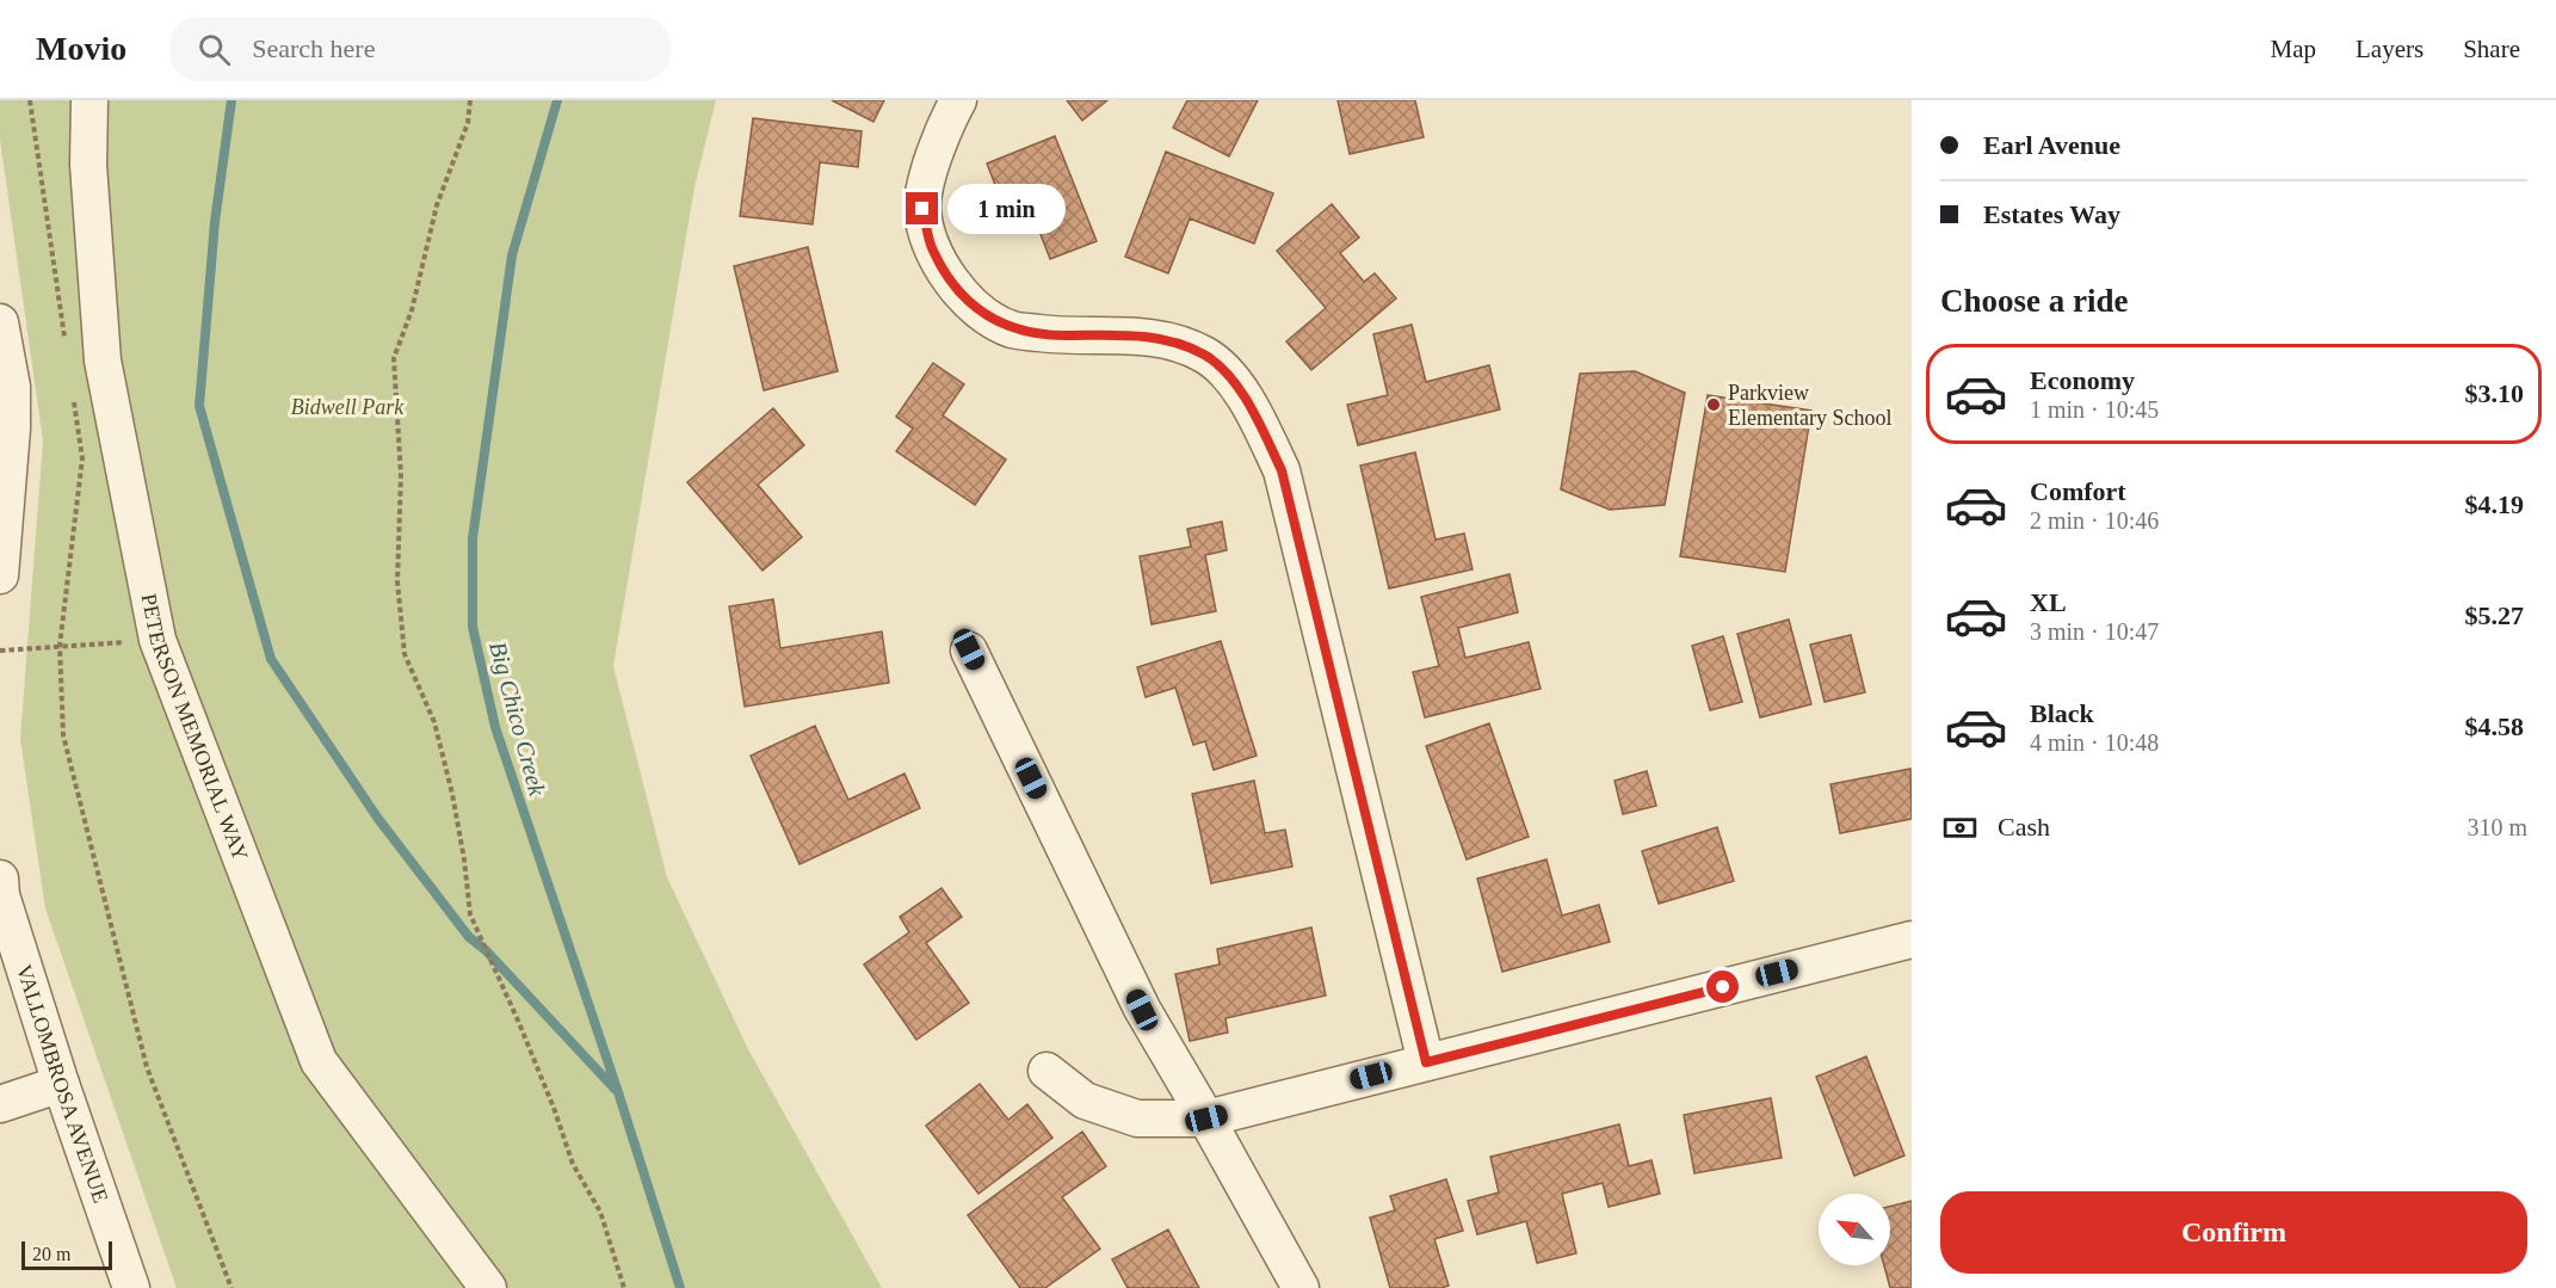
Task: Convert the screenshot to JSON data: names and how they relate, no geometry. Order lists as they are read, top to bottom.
{
  "streets": {
    "street": ["PETERSON MEMORIAL WAY", "VALLOMBROSA AVENUE"]
  },
  "water": ["Big Chico Creek"],
  "parks": ["Bidwell Park"],
  "places": ["Parkview Elementary School"],
  "scale_bar": "20 m",
  "north": "top left",
  "page": {
    "header": "Movio",
    "search": "Search here",
    "nav": ["Map", "Layers", "Share"],
    "banner": ["Earl Avenue", "Estates Way"],
    "bubble": "1 min",
    "heading": "Choose a ride",
    "list": [
      {
        "name": "Economy",
        "note": "1 min · 10:45",
        "value": "$3.10"
      },
      {
        "name": "Comfort",
        "note": "2 min · 10:46",
        "value": "$4.19"
      },
      {
        "name": "XL",
        "note": "3 min · 10:47",
        "value": "$5.27"
      },
      {
        "name": "Black",
        "note": "4 min · 10:48",
        "value": "$4.58"
      }
    ],
    "pay": ["Cash", "310 m"],
    "buttons": "Confirm",
    "scale": "20 m"
  }
}
